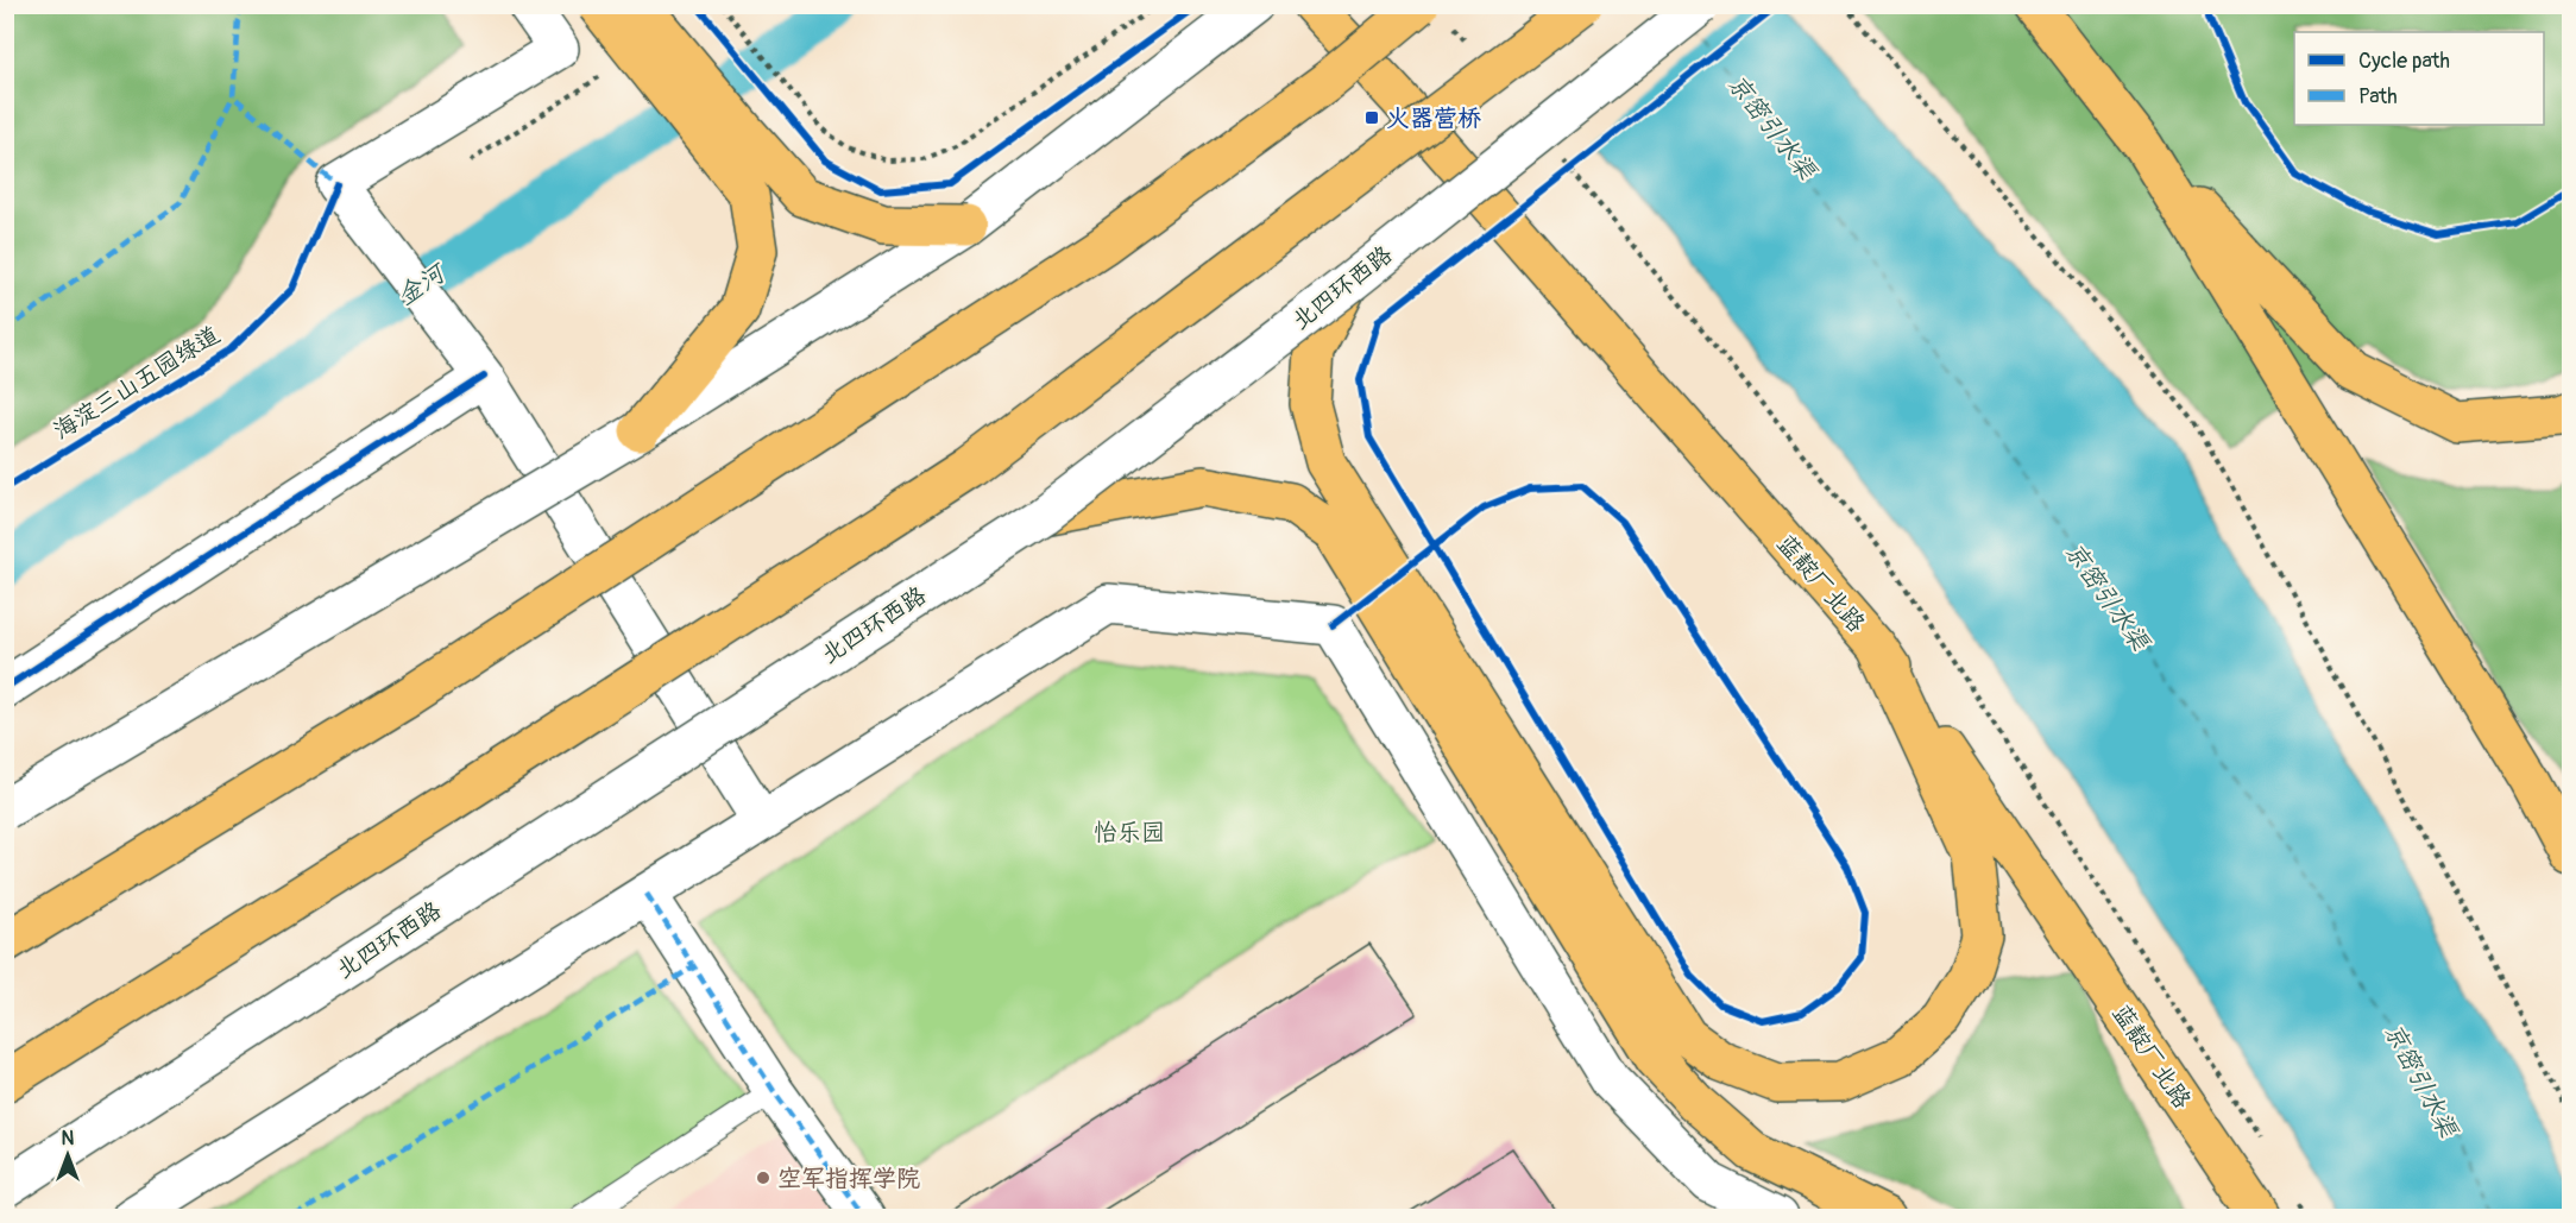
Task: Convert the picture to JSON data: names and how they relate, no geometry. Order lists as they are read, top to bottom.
{
  "streets": {
    "highway": ["蓝靛厂北路"],
    "street": ["北四环西路"],
    "cycle path": ["海淀三山五园绿道"]
  },
  "water": ["京密引水渠", "金河"],
  "parks": ["怡乐园"],
  "places": {
    "transit": ["火器营桥"],
    "other": ["空军指挥学院"]
  },
  "legend": ["Cycle path", "Path"],
  "north": "top"
}
